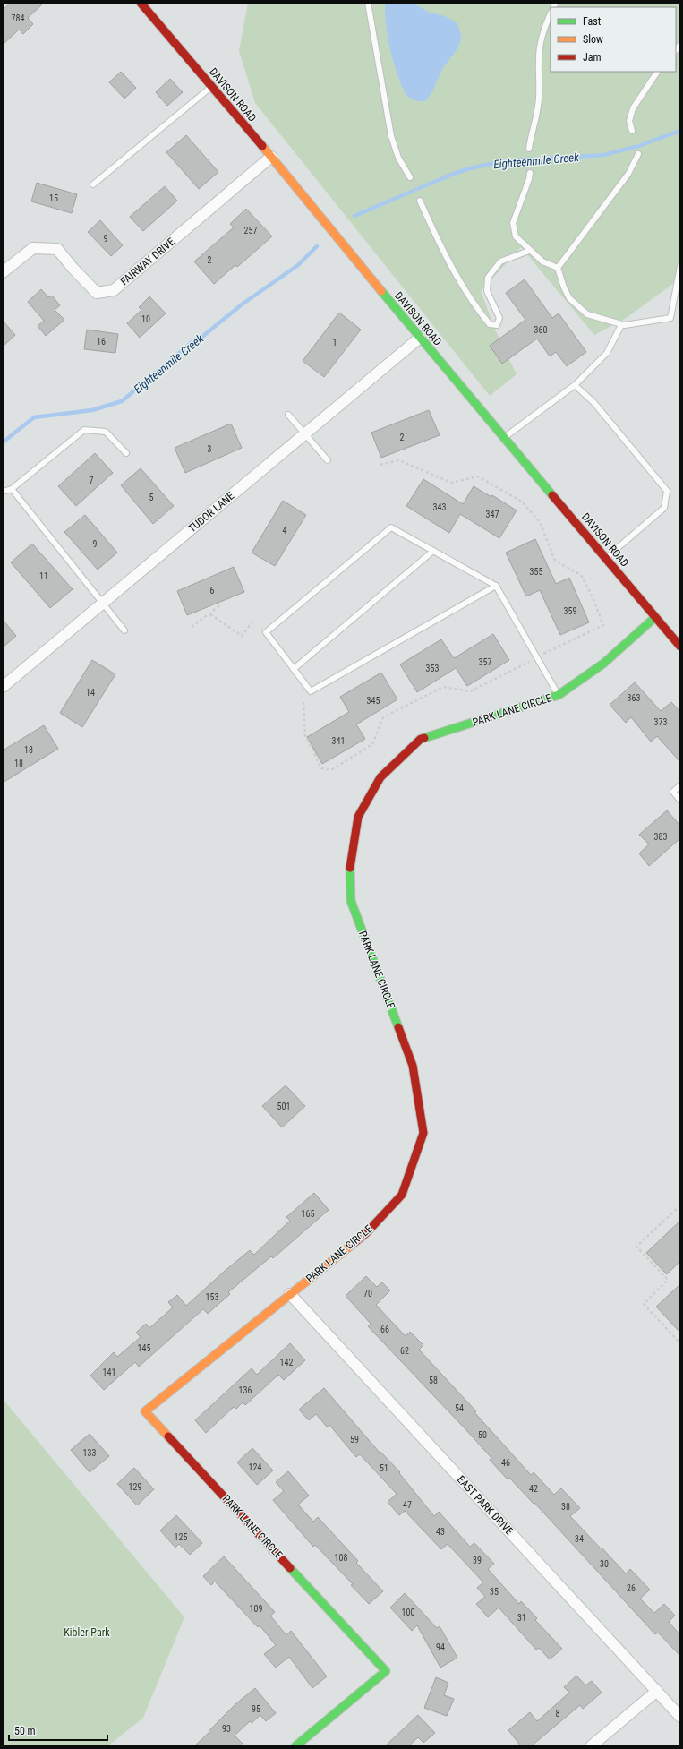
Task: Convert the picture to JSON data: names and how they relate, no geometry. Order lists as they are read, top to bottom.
{
  "streets": {
    "street": [
      "DAVISON ROAD",
      "FAIRWAY DRIVE",
      "TUDOR LANE",
      "PARK LANE CIRCLE",
      "EAST PARK DRIVE"
    ]
  },
  "crossings": [
    ["DAVISON ROAD", "FAIRWAY DRIVE"],
    ["DAVISON ROAD", "TUDOR LANE"],
    ["DAVISON ROAD", "PARK LANE CIRCLE"],
    ["PARK LANE CIRCLE", "EAST PARK DRIVE"]
  ],
  "water": ["Eighteenmile Creek"],
  "parks": ["Kibler Park"],
  "house_numbers": [
    "784",
    "15",
    "257",
    "9",
    "2",
    "10",
    "360",
    "16",
    "1",
    "2",
    "3",
    "7",
    "5",
    "343",
    "347",
    "4",
    "9",
    "355",
    "11",
    "6",
    "359",
    "357",
    "353",
    "14",
    "363",
    "345",
    "373",
    "341",
    "18",
    "18",
    "383",
    "501",
    "165",
    "70",
    "153",
    "66",
    "145",
    "62",
    "142",
    "141",
    "58",
    "136",
    "54",
    "50",
    "59",
    "133",
    "46",
    "124",
    "51",
    "129",
    "42",
    "47",
    "38",
    "43",
    "125",
    "34",
    "108",
    "39",
    "30",
    "26",
    "35",
    "109",
    "100",
    "31",
    "94",
    "95",
    "8",
    "93"
  ],
  "legend": ["Fast", "Slow", "Jam"],
  "scale_bar": "50 m"
}
